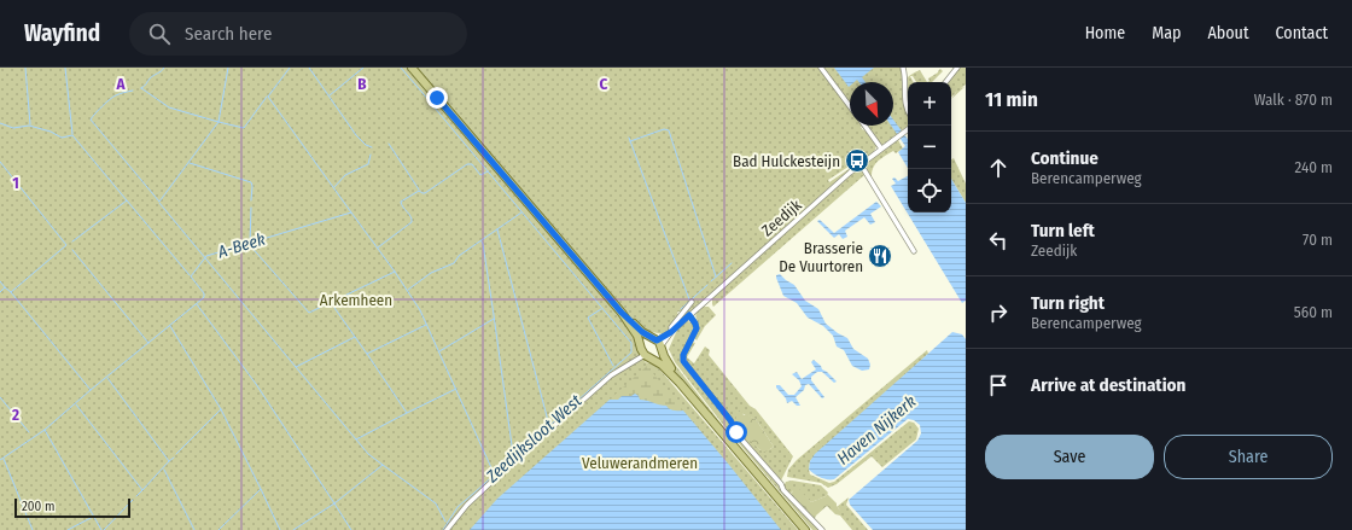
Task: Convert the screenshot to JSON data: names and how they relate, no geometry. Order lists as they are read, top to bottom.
{
  "streets": {
    "street": ["Zeedijk"]
  },
  "water": ["A-Beek", "Haven Nijkerk", "Zeedijksloot West"],
  "parks": ["Arkemheen", "Veluwerandmeren"],
  "places": {
    "bus stop": ["Bad Hulckesteijn"],
    "restaurant": ["Brasserie De Vuurtoren"]
  },
  "scale_bar": "200 m",
  "north": "bottom right",
  "page": {
    "header": "Wayfind",
    "search": "Search here",
    "nav": [
      "Home",
      "Map",
      "About",
      "Contact"
    ],
    "heading": ["11 min", "Walk · 870 m"],
    "map_buttons": ["+", "−"],
    "list": [
      ["Continue", "Berencamperweg", "240 m"],
      ["Turn left", "Zeedijk", "70 m"],
      ["Turn right", "Berencamperweg", "560 m"],
      "Arrive at destination"
    ],
    "buttons": ["Save", "Share"],
    "scale": "200 m"
  },
  "grid": {
    "columns": ["A", "B", "C"],
    "rows": ["1", "2"]
  }
}
